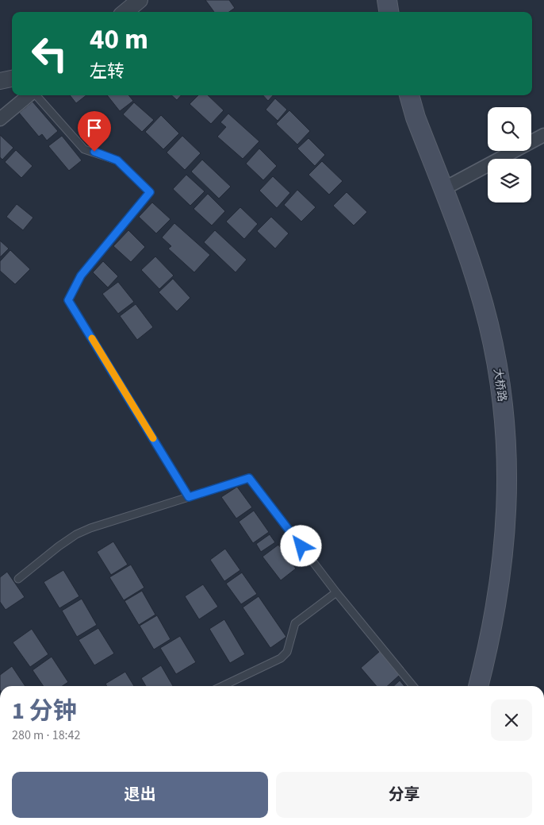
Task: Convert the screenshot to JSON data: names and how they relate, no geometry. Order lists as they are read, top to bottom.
{
  "streets": {
    "main road": ["大桥路"]
  },
  "page": {
    "turn": ["40 m", "左转"],
    "heading": ["1 分钟", "280 m · 18:42"],
    "buttons": ["退出", "分享"]
  }
}
